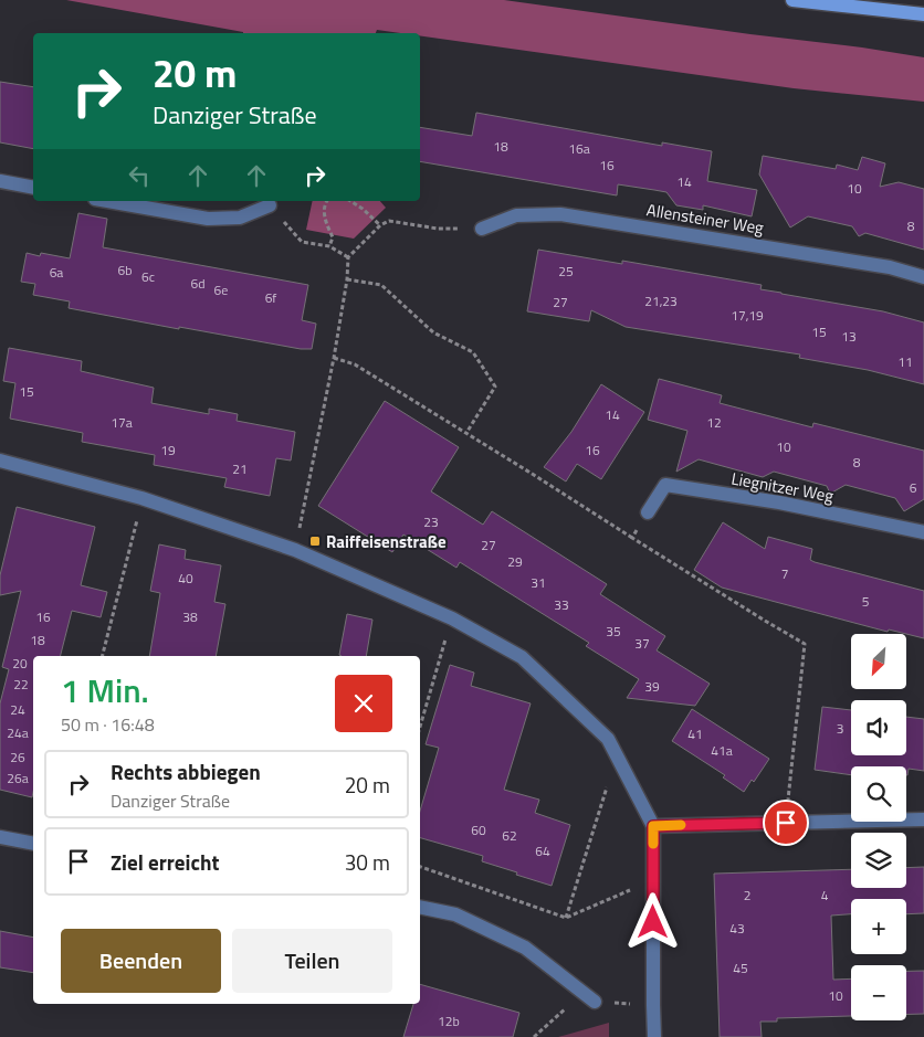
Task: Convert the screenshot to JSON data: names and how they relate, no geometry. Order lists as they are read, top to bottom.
{
  "streets": {
    "street": ["Allensteiner Weg", "Liegnitzer Weg"]
  },
  "places": {
    "transit": ["Raiffeisenstraße"]
  },
  "house_numbers": [
    "18",
    "16a",
    "16",
    "14",
    "10",
    "8",
    "6b",
    "25",
    "6a",
    "6c",
    "6d",
    "6e",
    "6f",
    "21,23",
    "27",
    "17,19",
    "15",
    "13",
    "11",
    "15",
    "14",
    "17a",
    "12",
    "10",
    "19",
    "16",
    "8",
    "21",
    "6",
    "23",
    "27",
    "29",
    "7",
    "40",
    "31",
    "5",
    "33",
    "16",
    "38",
    "35",
    "18",
    "37",
    "20",
    "22",
    "39",
    "24",
    "3",
    "24a",
    "41",
    "41a",
    "26",
    "26a",
    "60",
    "62",
    "64",
    "2",
    "4",
    "43",
    "45",
    "10",
    "12b"
  ],
  "north": "bottom left",
  "page": {
    "turn": ["20 m", "Danziger Straße"],
    "map_buttons": ["+", "−"],
    "heading": ["1 Min.", "50 m · 16:48"],
    "list": [
      {
        "name": "Rechts abbiegen",
        "note": "Danziger Straße",
        "value": "20 m"
      },
      {
        "name": "Ziel erreicht",
        "value": "30 m"
      }
    ],
    "buttons": ["Beenden", "Teilen"]
  }
}
